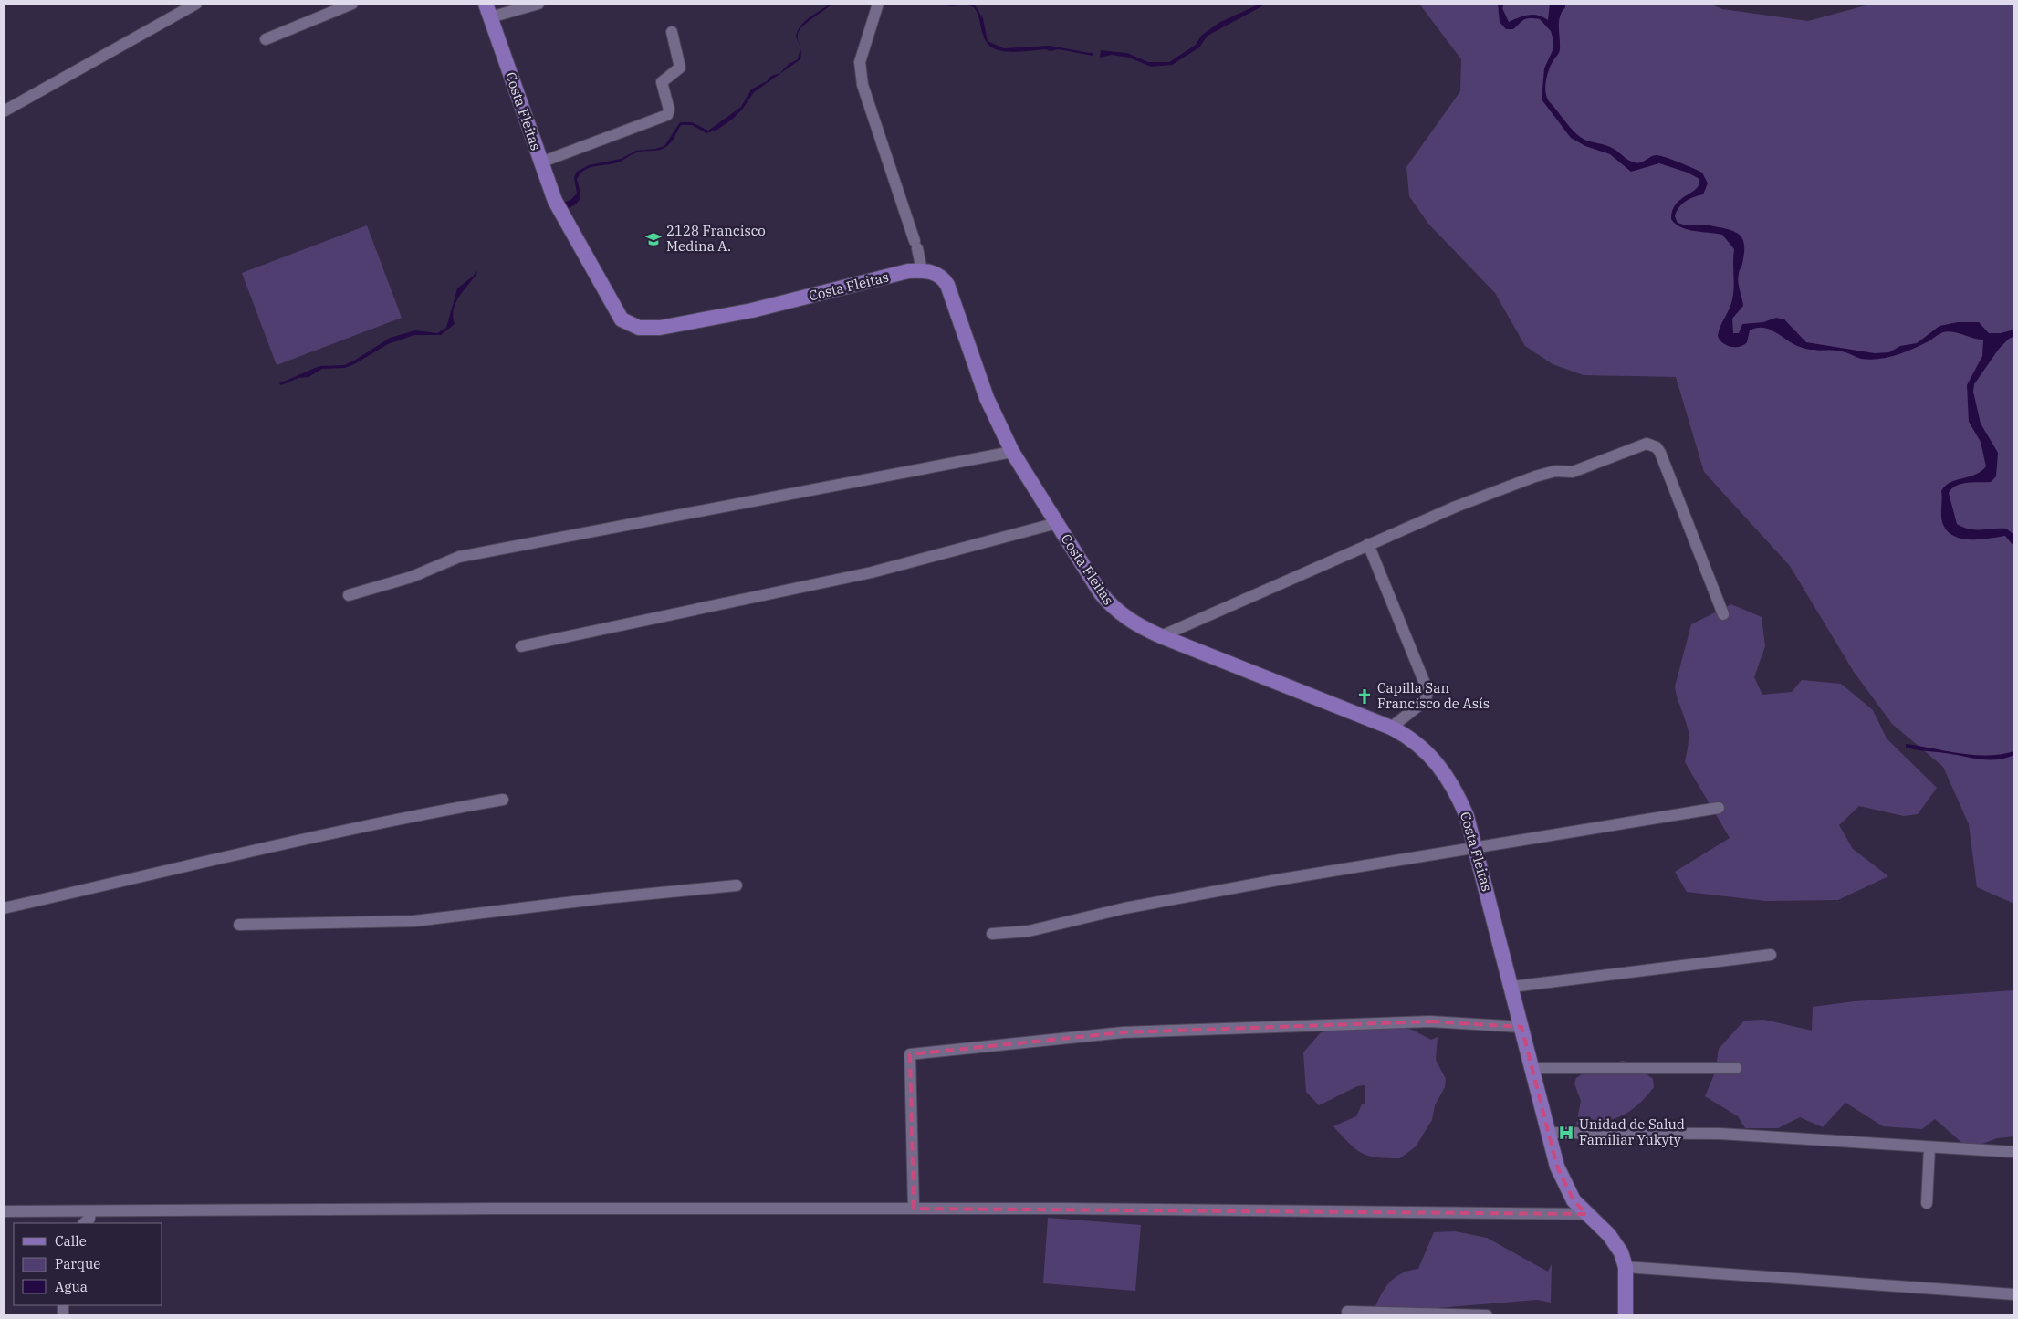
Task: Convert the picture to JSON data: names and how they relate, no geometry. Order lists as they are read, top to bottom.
{
  "streets": {
    "main road": ["Costa Fleitas"]
  },
  "places": {
    "school or university": ["2128 Francisco Medina A."],
    "church": ["Capilla San Francisco de Asís"],
    "hospital": ["Unidad de Salud Familiar Yukyty"]
  },
  "legend": ["Calle", "Parque", "Agua"]
}
